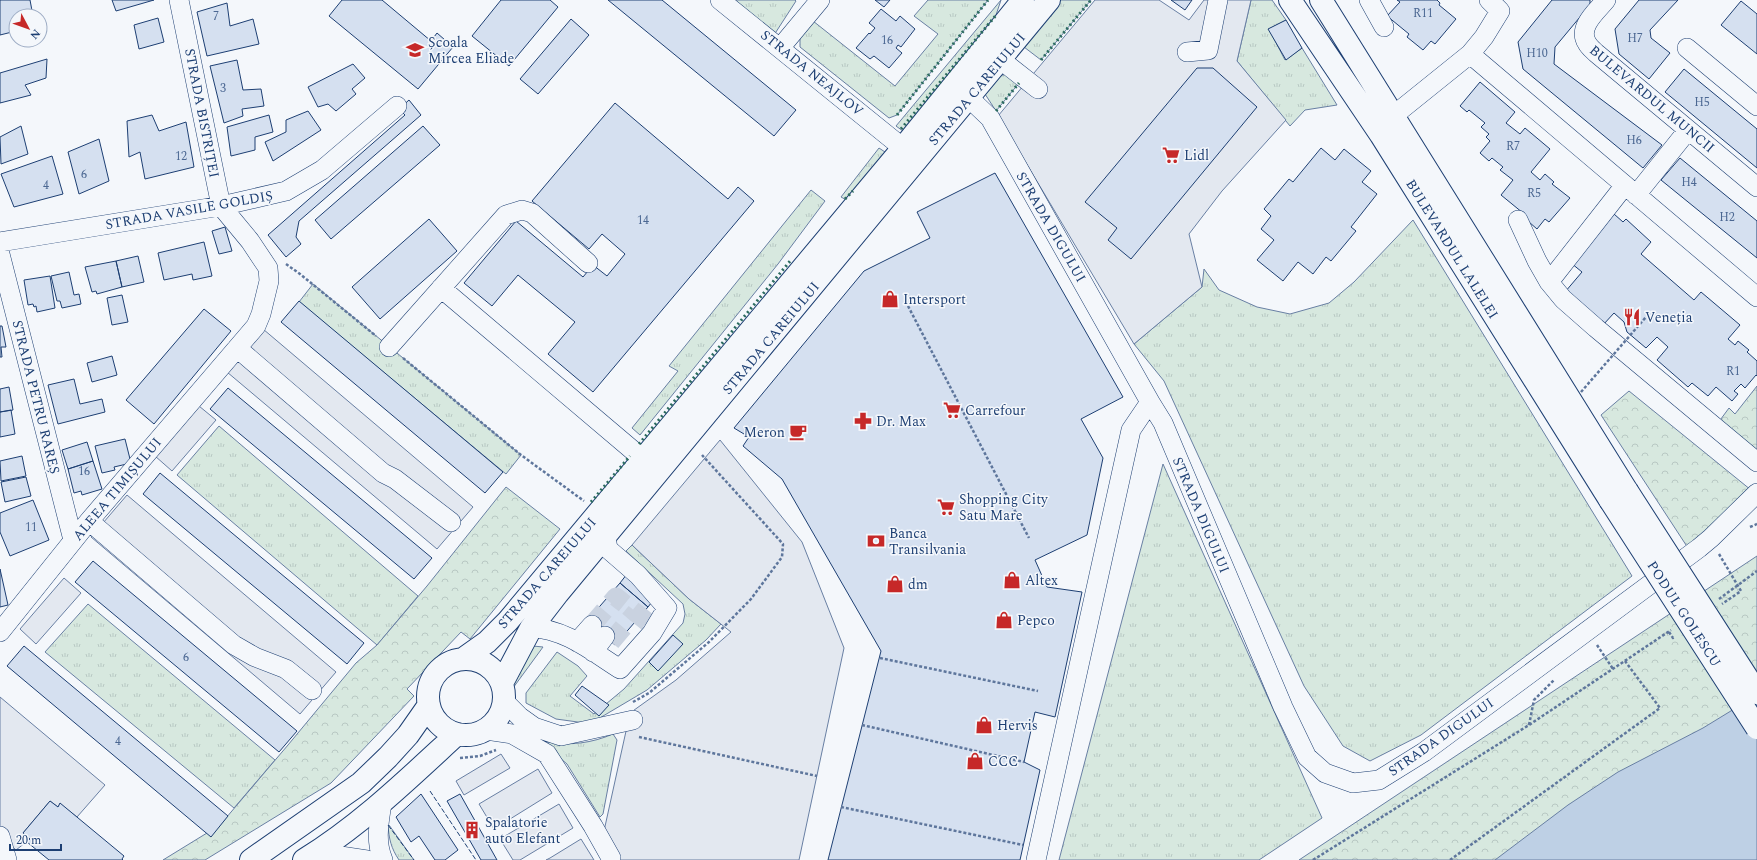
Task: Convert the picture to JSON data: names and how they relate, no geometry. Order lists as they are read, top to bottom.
{
  "streets": {
    "main road": ["STRADA CAREIULUI", "BULEVARDUL LALELEI", "PODUL GOLESCU"],
    "street": [
      "STRADA NEAJLOV",
      "BULEVARDUL MUNCII",
      "STRADA BISTRIȚEI",
      "STRADA VASILE GOLDIȘ",
      "STRADA DIGULUI",
      "STRADA PETRU RAREȘ",
      "ALEEA TIMIȘULUI"
    ]
  },
  "crossings": [
    ["STRADA NEAJLOV", "STRADA CAREIULUI"],
    ["STRADA CAREIULUI", "STRADA DIGULUI"],
    ["STRADA BISTRIȚEI", "STRADA VASILE GOLDIȘ"],
    ["STRADA BISTRIȚEI", "ALEEA TIMIȘULUI"],
    ["BULEVARDUL LALELEI", "PODUL GOLESCU"],
    ["STRADA PETRU RAREȘ", "ALEEA TIMIȘULUI"]
  ],
  "places": {
    "school or university": ["Școala Mircea Eliade"],
    "supermarket": ["Lidl", "Carrefour", "Shopping City Satu Mare"],
    "shop": [
      "Intersport",
      "Altex",
      "dm",
      "Pepco",
      "Hervis",
      "CCC"
    ],
    "restaurant": ["Veneția"],
    "pharmacy": ["Dr. Max"],
    "cafe": ["Meron"],
    "bank": ["Banca Transilvania"],
    "building": ["Spalatorie auto Elefant"]
  },
  "house_numbers": [
    "R11",
    "7",
    "H7",
    "16",
    "H10",
    "3",
    "H5",
    "H6",
    "R7",
    "12",
    "6",
    "H4",
    "4",
    "R5",
    "H2",
    "14",
    "R1",
    "16",
    "11",
    "6",
    "4"
  ],
  "scale_bar": "20 m",
  "north": "bottom right"
}
